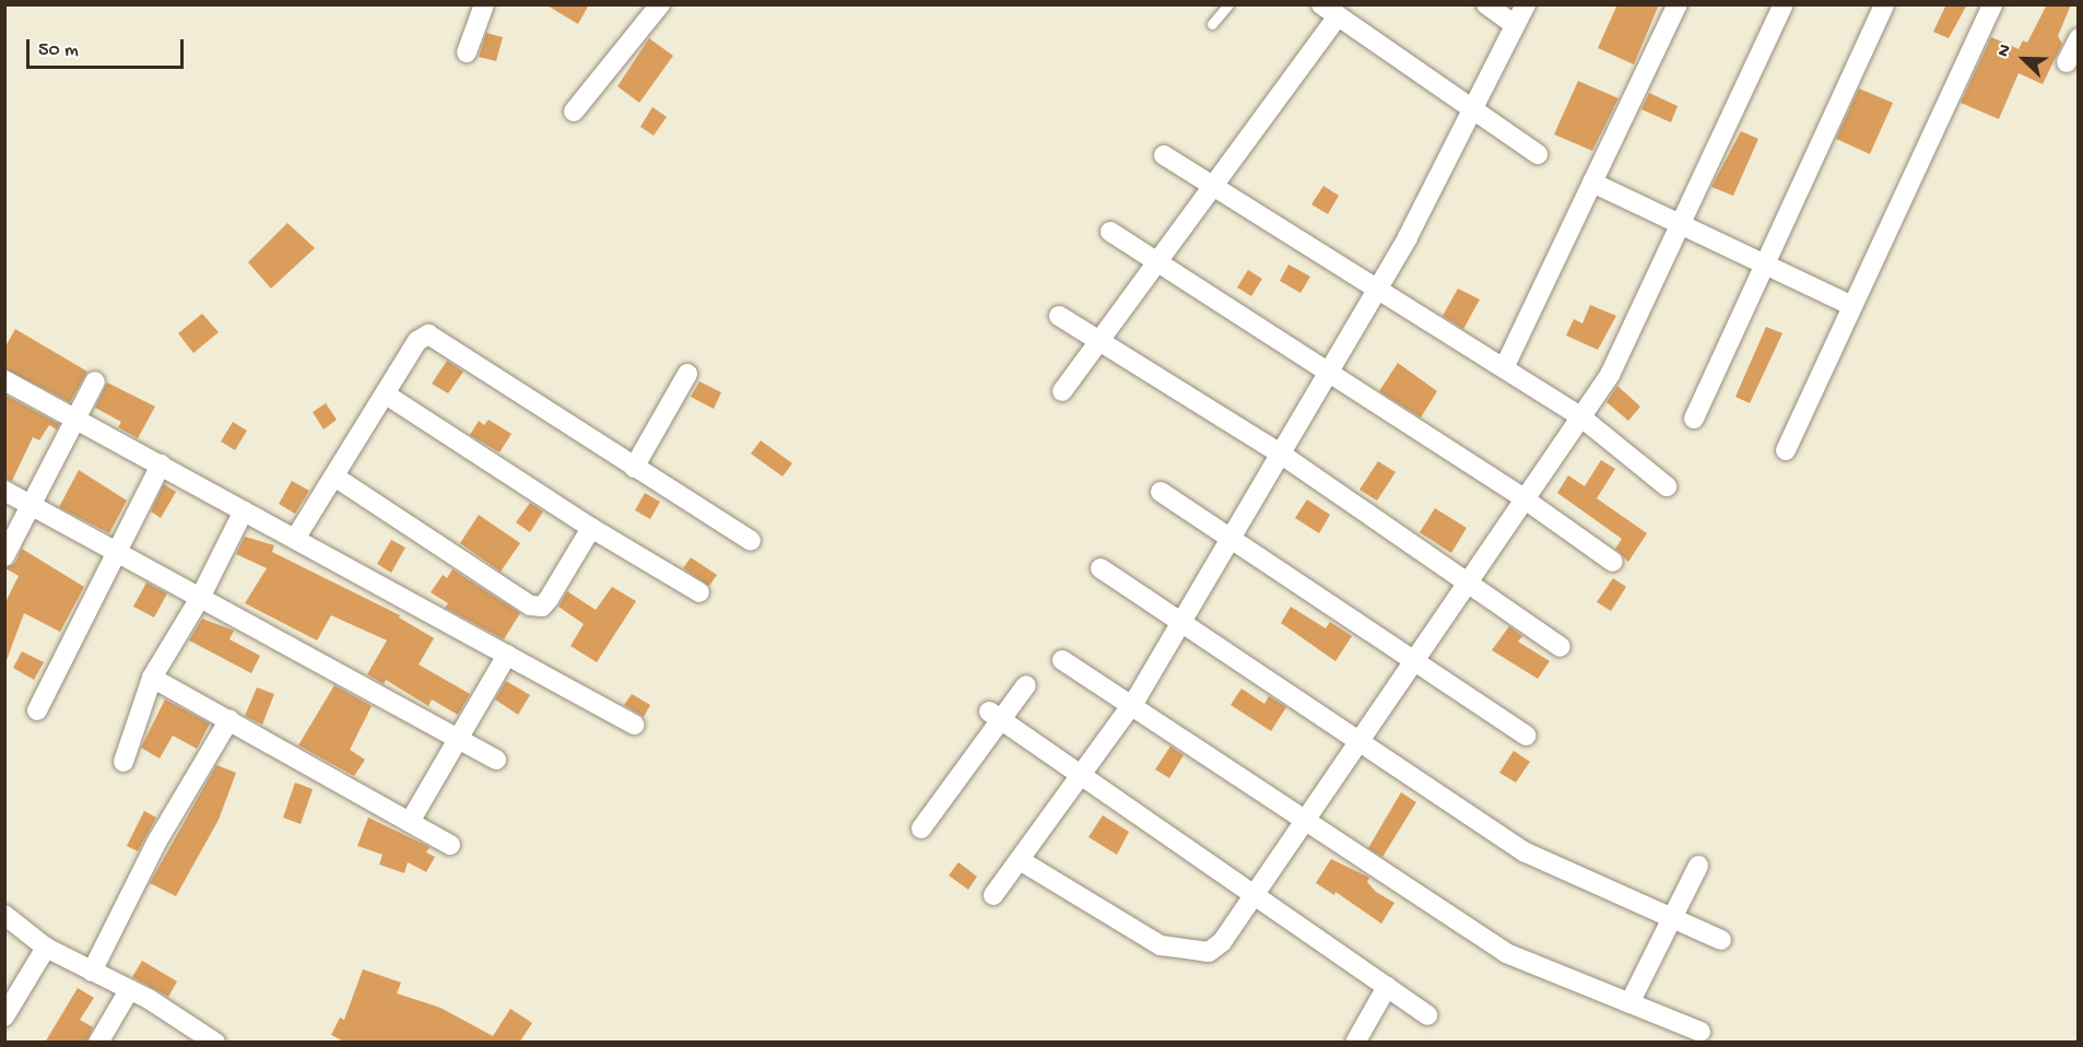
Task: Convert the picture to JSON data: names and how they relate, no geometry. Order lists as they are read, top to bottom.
{
  "scale_bar": "50 m",
  "north": "top left"
}
